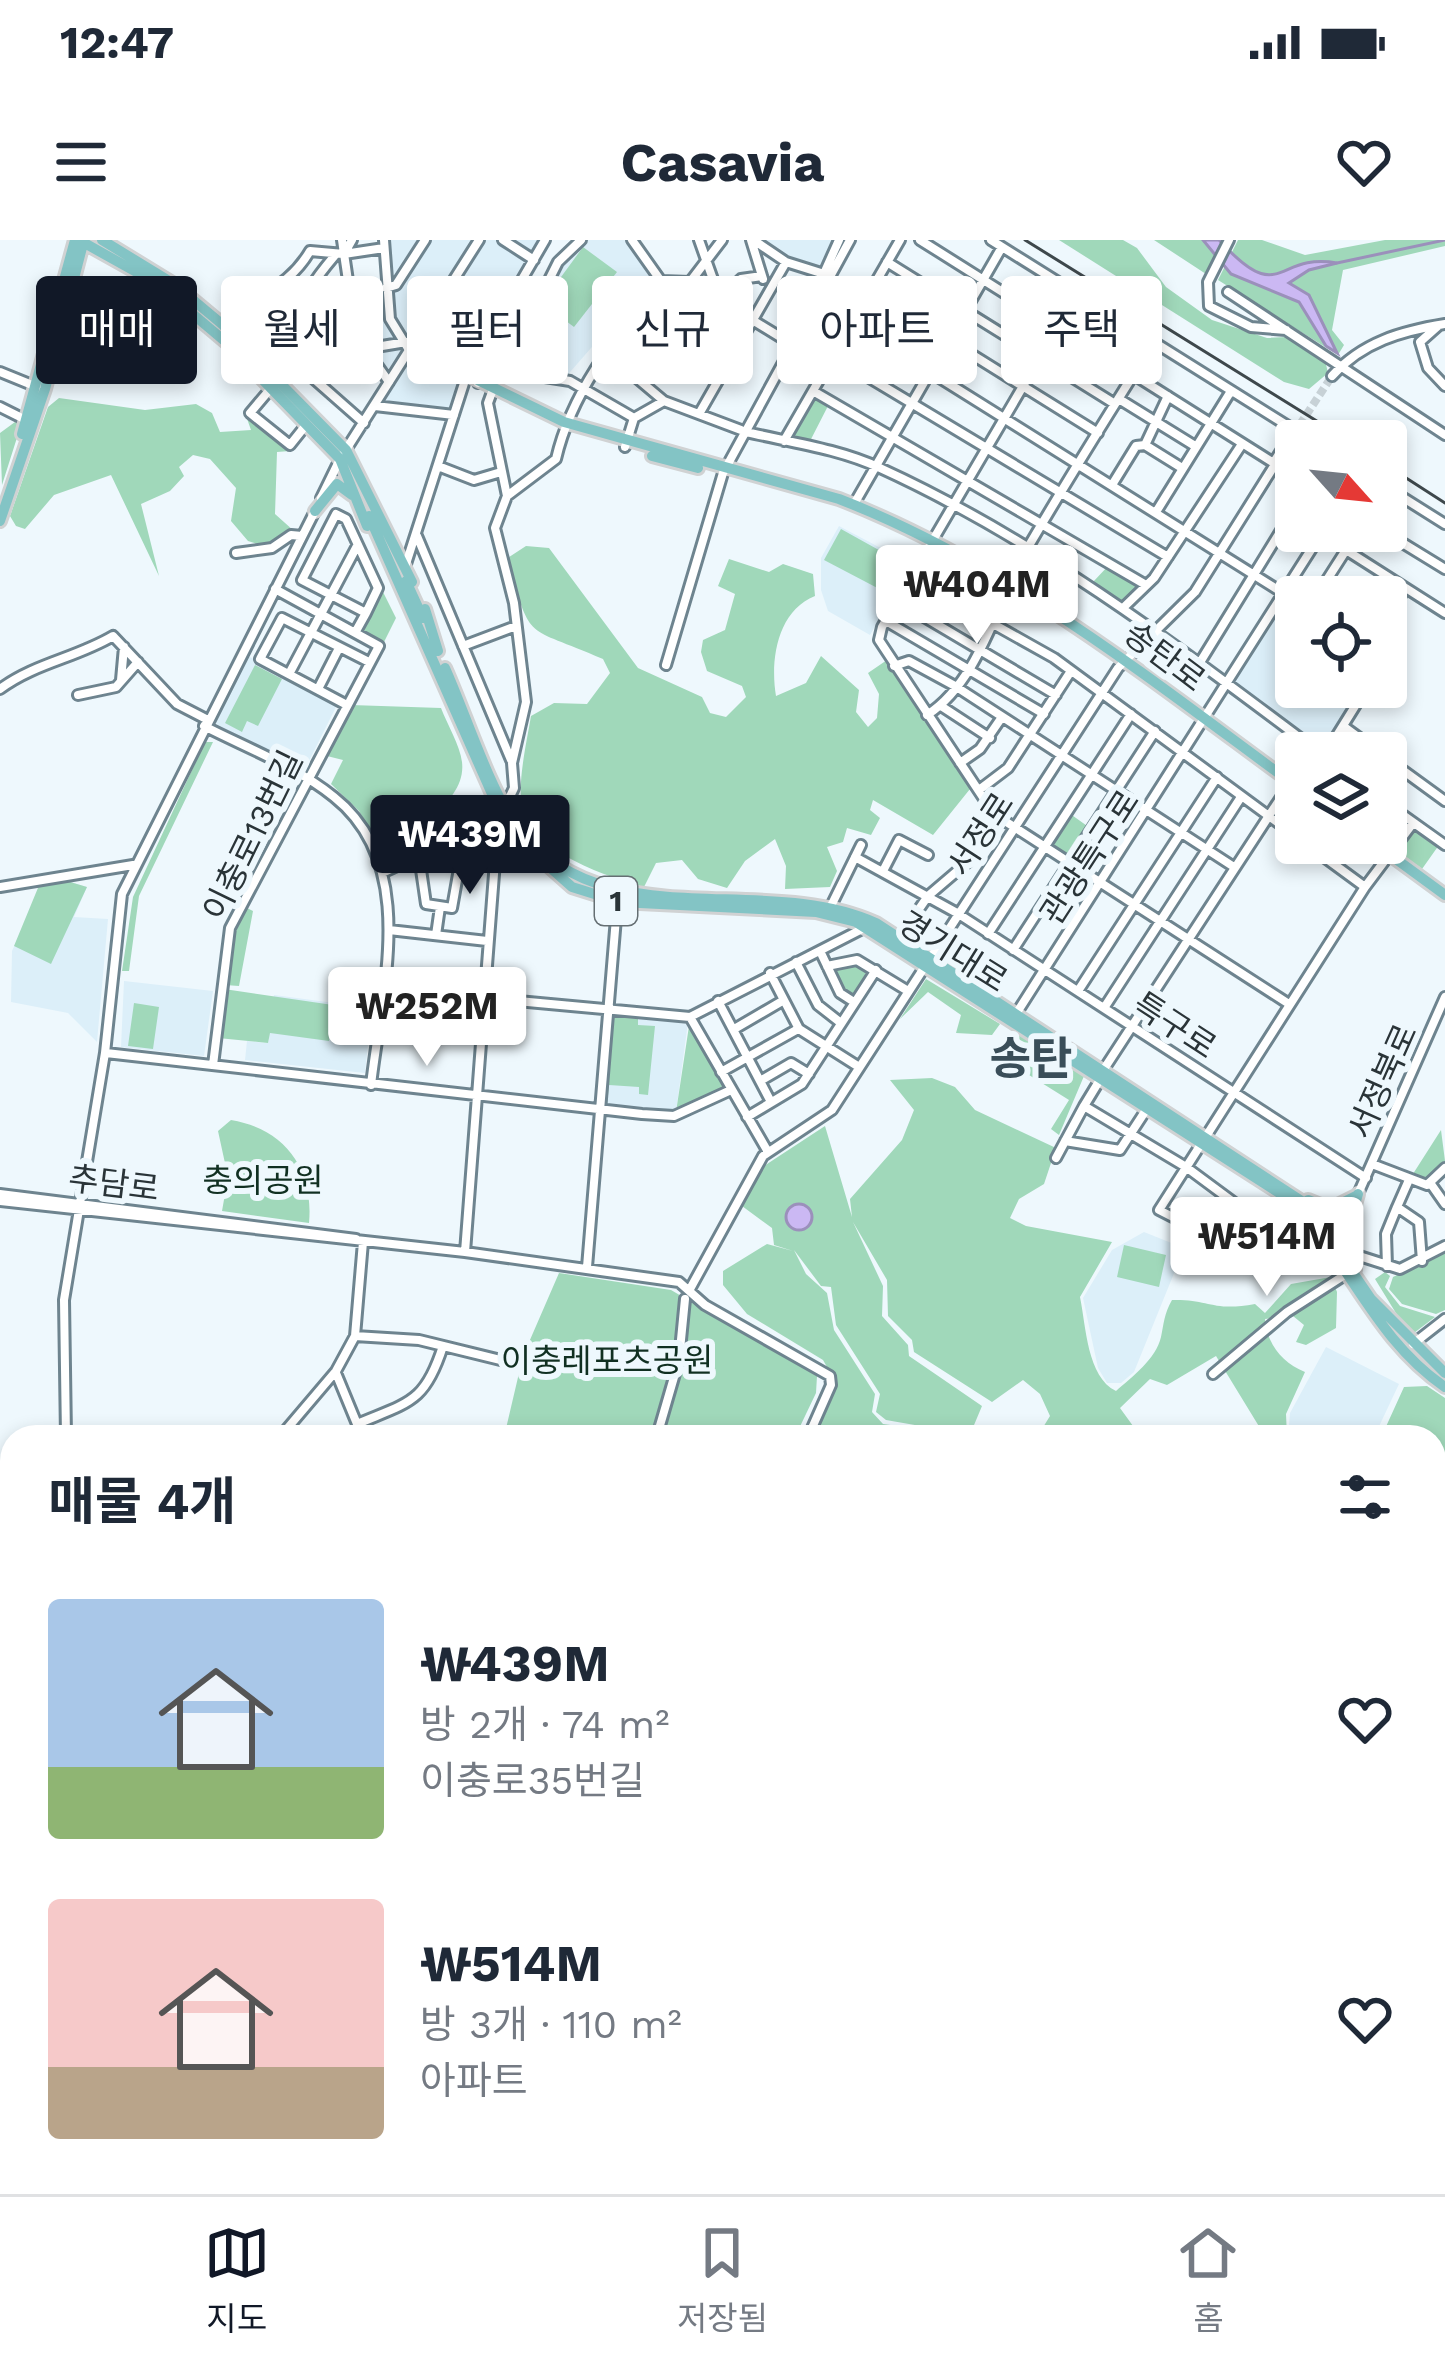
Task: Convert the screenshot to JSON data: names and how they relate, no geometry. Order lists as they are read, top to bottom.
{
  "streets": {
    "main road": ["송탄로", "1", "경기대로"],
    "street": [
      "서정로",
      "이충로13번길",
      "관광특구로",
      "특구로",
      "서정북로",
      "추담로"
    ]
  },
  "crossings": [
    ["송탄로", "서정로"],
    ["송탄로", "관광특구로"],
    ["서정로", "경기대로"],
    ["서정로", "특구로"],
    ["서정로", "추담로"],
    ["관광특구로", "경기대로"],
    ["관광특구로", "특구로"],
    ["경기대로", "서정북로"],
    ["특구로", "서정북로"]
  ],
  "districts": ["송탄"],
  "parks": ["충의공원", "이충레포츠공원"],
  "north": "bottom right",
  "page": {
    "status": "12:47",
    "header": "Casavia",
    "chip": [
      "매매",
      "월세",
      "필터",
      "신규",
      "아파트",
      "주택"
    ],
    "price": [
      "₩404M",
      "₩439M",
      "₩252M",
      "₩514M"
    ],
    "heading": "매물 4개",
    "list": [
      {
        "name": "₩439M",
        "note": "방 2개 · 74 m² · 이충로35번길"
      },
      {
        "name": "₩514M",
        "note": "방 3개 · 110 m² · 아파트"
      }
    ],
    "tabs": ["지도", "저장됨", "홈"]
  }
}
